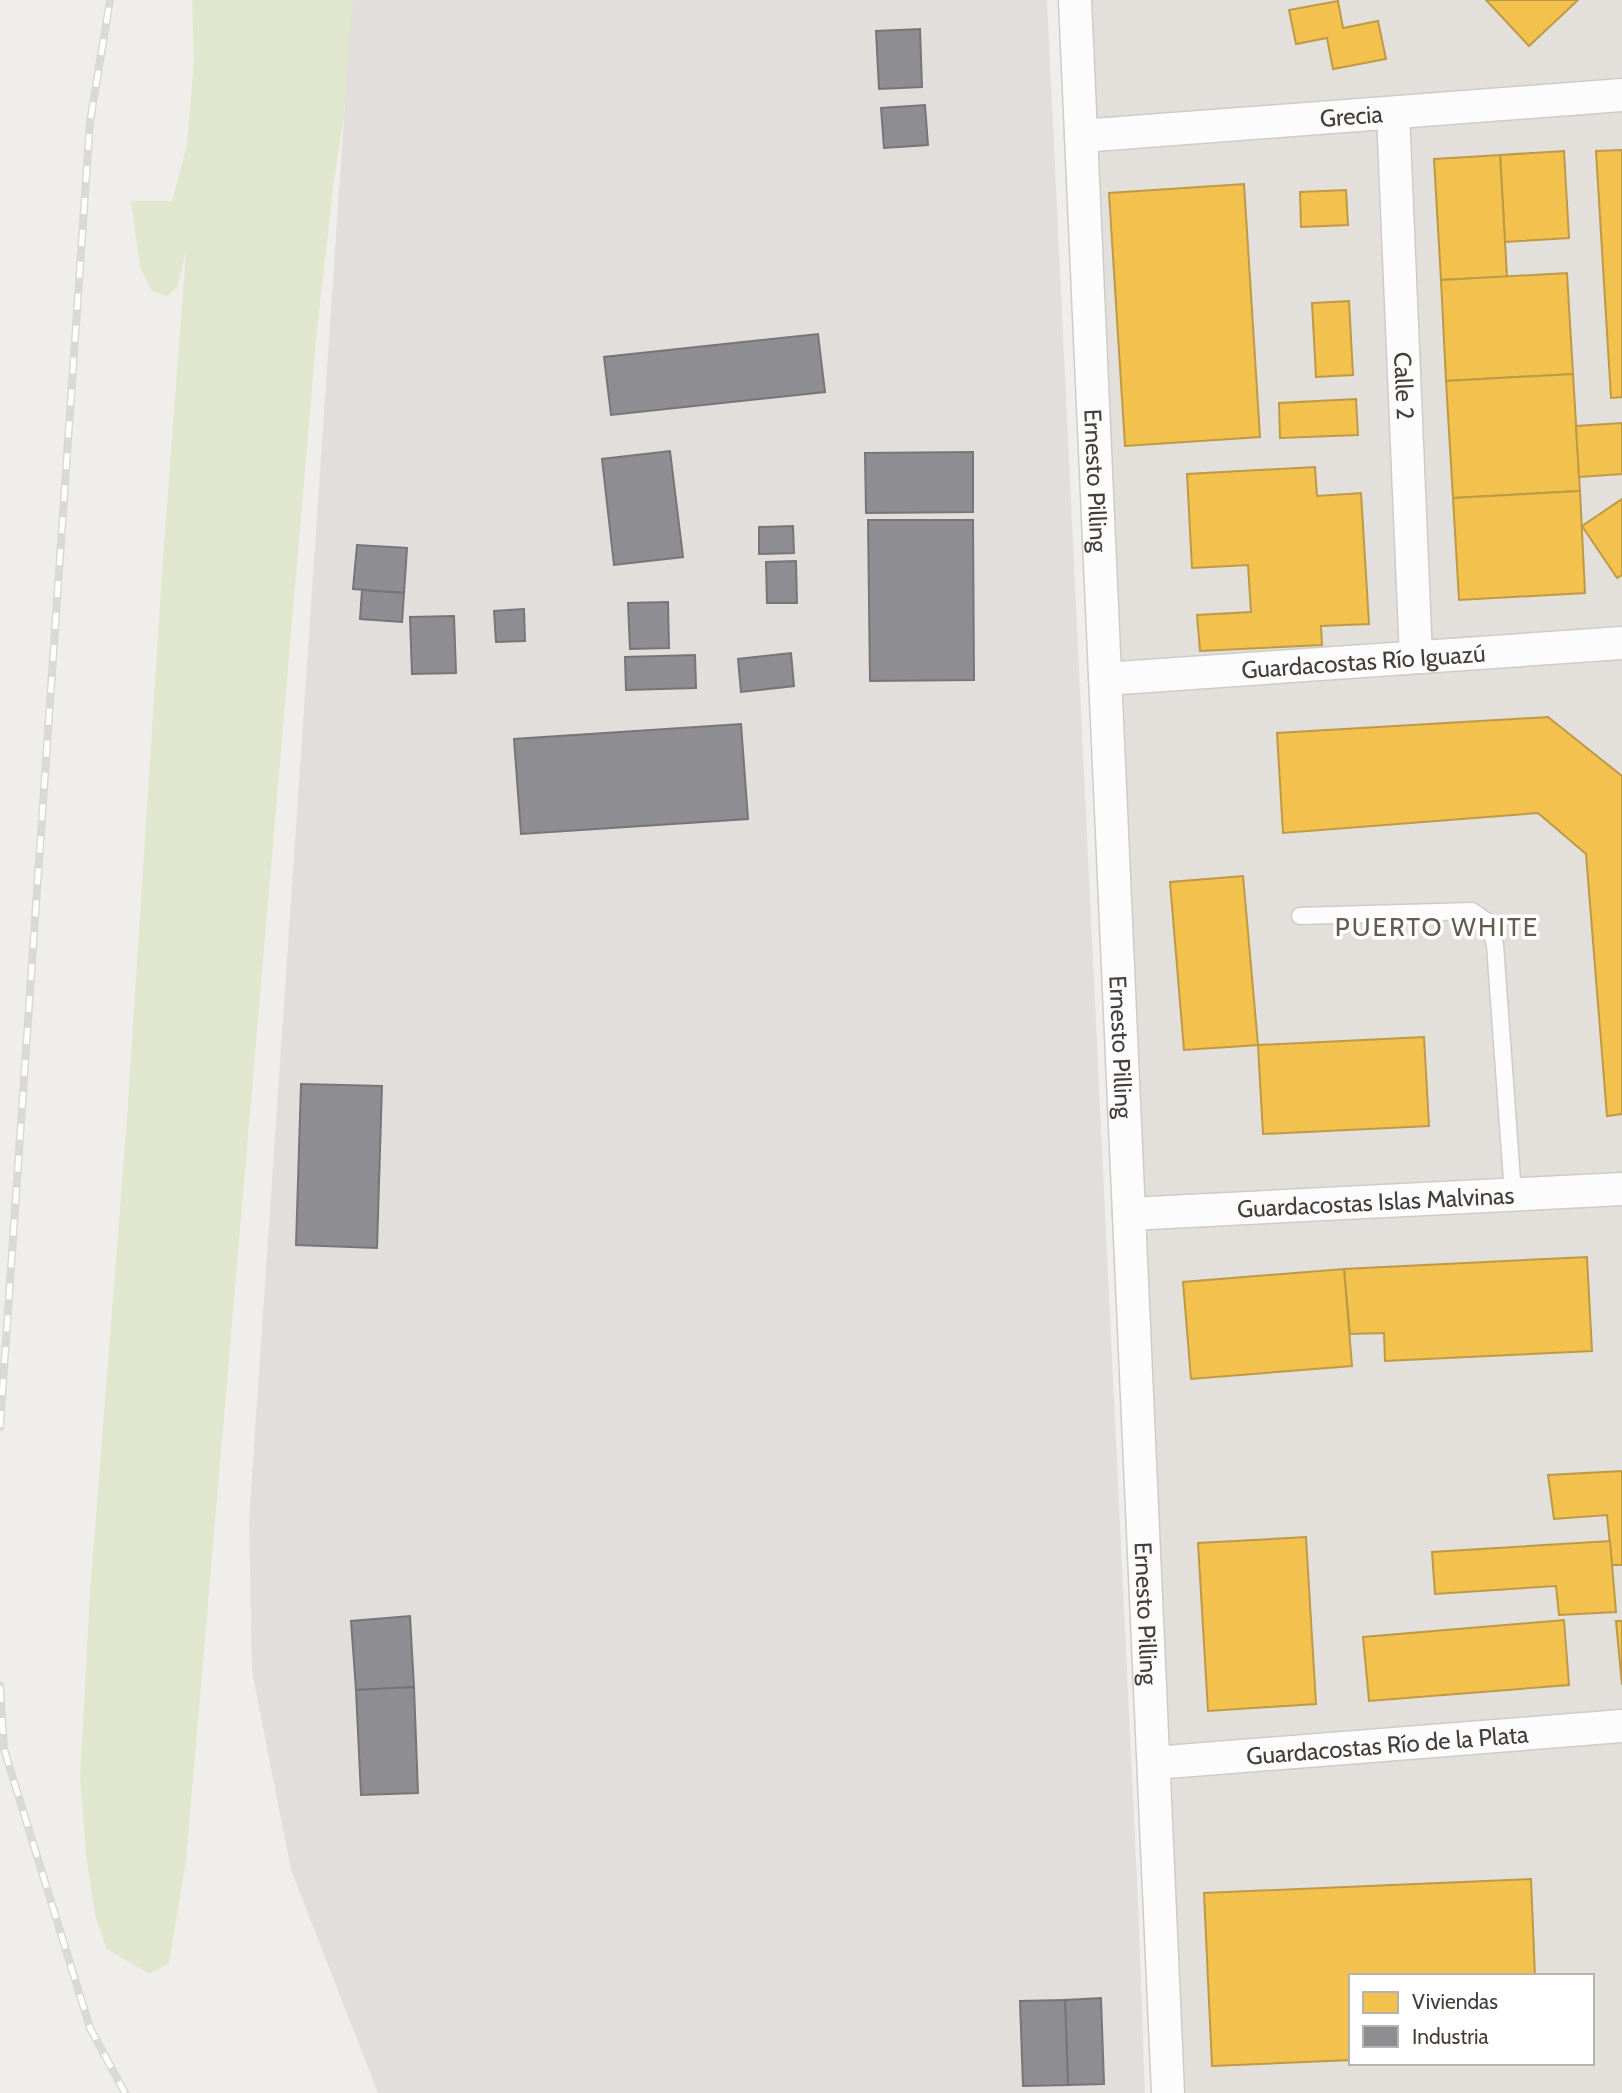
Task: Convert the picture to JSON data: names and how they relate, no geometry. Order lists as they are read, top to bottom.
{
  "streets": {
    "street": [
      "Grecia",
      "Calle 2",
      "Ernesto Pilling",
      "Guardacostas Río Iguazú",
      "Guardacostas Islas Malvinas",
      "Guardacostas Río de la Plata"
    ]
  },
  "crossings": [
    ["Grecia", "Calle 2"],
    ["Grecia", "Ernesto Pilling"],
    ["Calle 2", "Guardacostas Río Iguazú"],
    ["Ernesto Pilling", "Guardacostas Río Iguazú"],
    ["Ernesto Pilling", "Guardacostas Islas Malvinas"],
    ["Ernesto Pilling", "Guardacostas Río de la Plata"]
  ],
  "districts": ["PUERTO WHITE"],
  "legend": ["Viviendas", "Industria"]
}
